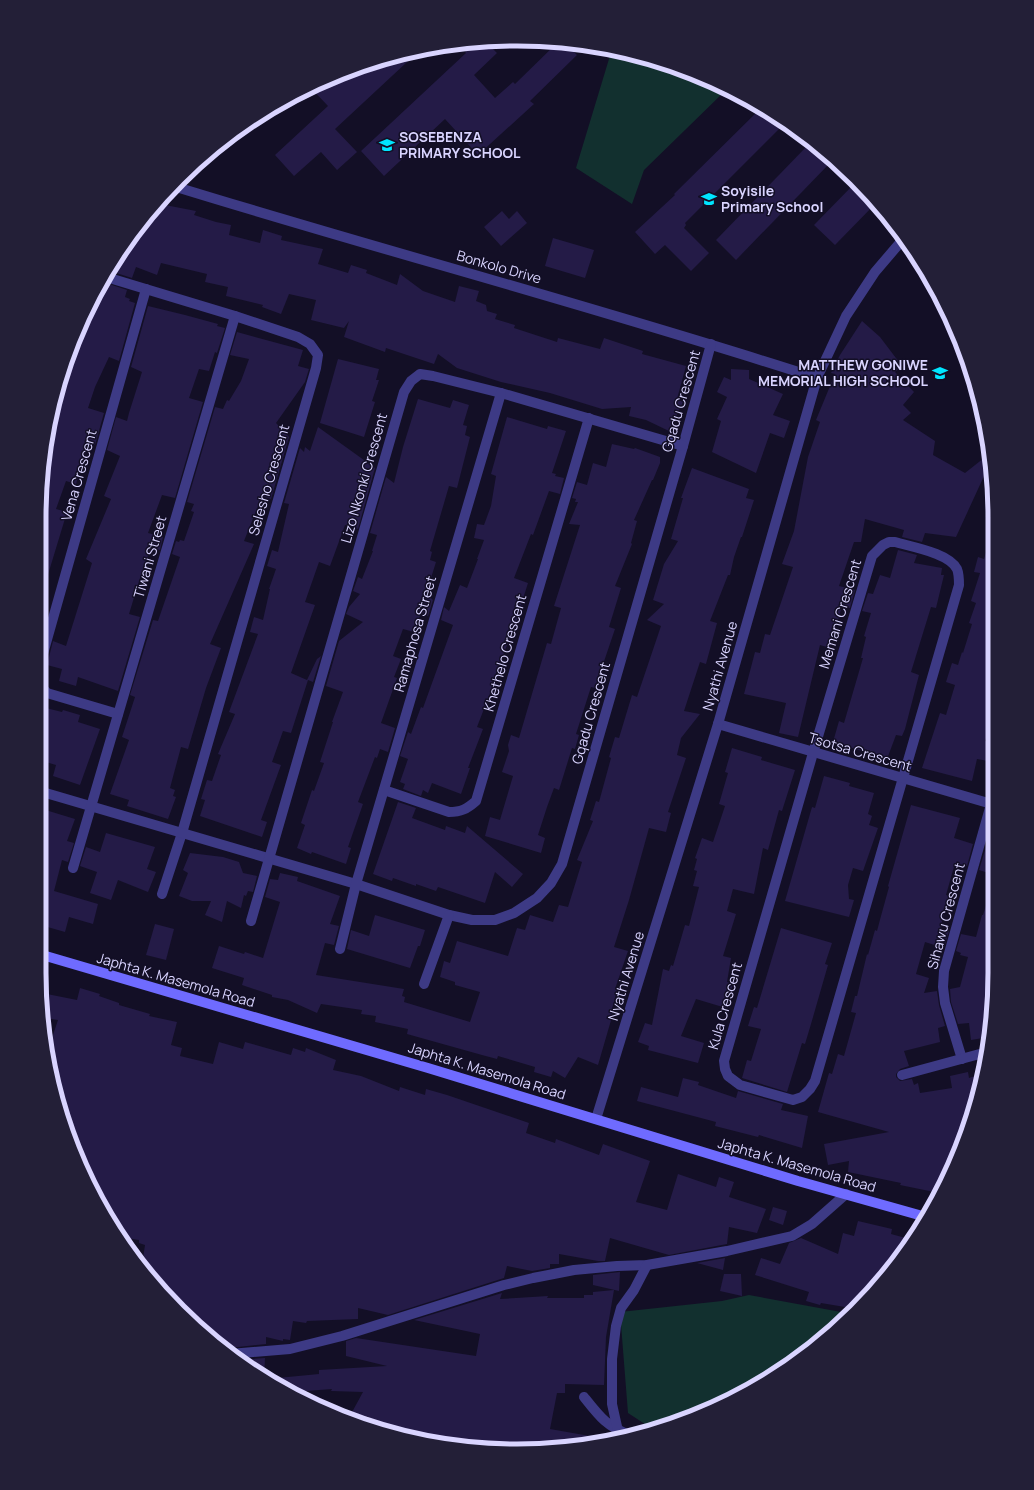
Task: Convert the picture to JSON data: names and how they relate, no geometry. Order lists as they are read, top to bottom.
{
  "streets": {
    "main road": ["Japhta K. Masemola Road"],
    "street": [
      "Bonkolo Drive",
      "Gqadu Crescent",
      "Vena Crescent",
      "Lizo Nkonki Crescent",
      "Selesho Crescent",
      "Tiwani Street",
      "Memani Crescent",
      "Ramaphosa Street",
      "Khethelo Crescent",
      "Nyathi Avenue",
      "Tsotsa Crescent",
      "Sihawu Crescent",
      "Kula Crescent"
    ]
  },
  "crossings": [
    ["Bonkolo Drive", "Gqadu Crescent"],
    ["Bonkolo Drive", "Nyathi Avenue"],
    ["Gqadu Crescent", "Lizo Nkonki Crescent"],
    ["Gqadu Crescent", "Selesho Crescent"],
    ["Gqadu Crescent", "Tiwani Street"],
    ["Gqadu Crescent", "Ramaphosa Street"],
    ["Vena Crescent", "Selesho Crescent"],
    ["Lizo Nkonki Crescent", "Ramaphosa Street"],
    ["Lizo Nkonki Crescent", "Khethelo Crescent"],
    ["Selesho Crescent", "Tiwani Street"],
    ["Memani Crescent", "Tsotsa Crescent"],
    ["Memani Crescent", "Kula Crescent"],
    ["Ramaphosa Street", "Khethelo Crescent"],
    ["Nyathi Avenue", "Tsotsa Crescent"],
    ["Nyathi Avenue", "Japhta K. Masemola Road"],
    ["Tsotsa Crescent", "Kula Crescent"]
  ],
  "places": {
    "school or university": ["SOSEBENZA PRIMARY SCHOOL", "Soyisile Primary School", "MATTHEW GONIWE MEMORIAL HIGH SCHOOL"]
  }
}
